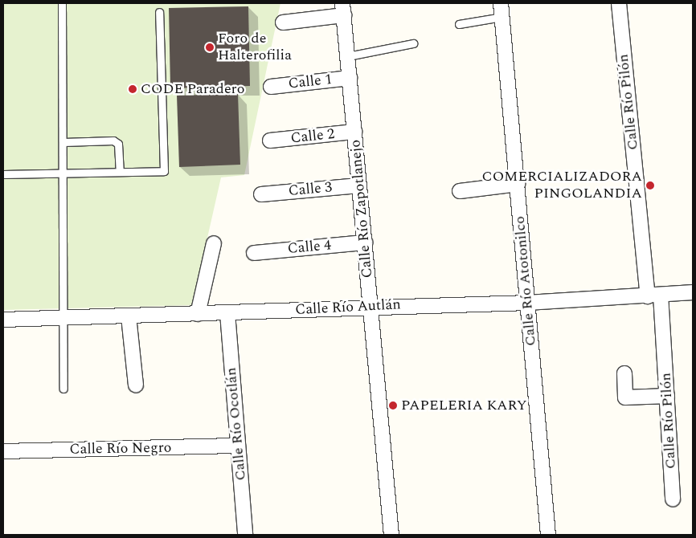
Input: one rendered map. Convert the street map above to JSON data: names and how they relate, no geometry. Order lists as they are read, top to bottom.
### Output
{
  "streets": {
    "street": [
      "Calle 1",
      "Calle Río Pilón",
      "Calle 2",
      "Calle 3",
      "Calle Río Zapotlanejo",
      "Calle 4",
      "Calle Río Atotonilco",
      "Calle Río Autlán",
      "Calle Río Ocotlán",
      "Calle Río Negro"
    ]
  },
  "crossings": [
    ["Calle 1", "Calle Río Zapotlanejo"],
    ["Calle Río Pilón", "Calle Río Autlán"],
    ["Calle 2", "Calle Río Zapotlanejo"],
    ["Calle 3", "Calle Río Zapotlanejo"],
    ["Calle Río Zapotlanejo", "Calle 4"],
    ["Calle Río Zapotlanejo", "Calle Río Autlán"],
    ["Calle Río Atotonilco", "Calle Río Autlán"],
    ["Calle Río Autlán", "Calle Río Ocotlán"],
    ["Calle Río Ocotlán", "Calle Río Negro"]
  ],
  "places": [
    "Foro de Halterofilia",
    "CODE Paradero",
    "COMERCIALIZADORA PINGOLANDIA",
    "PAPELERIA KARY"
  ]
}
